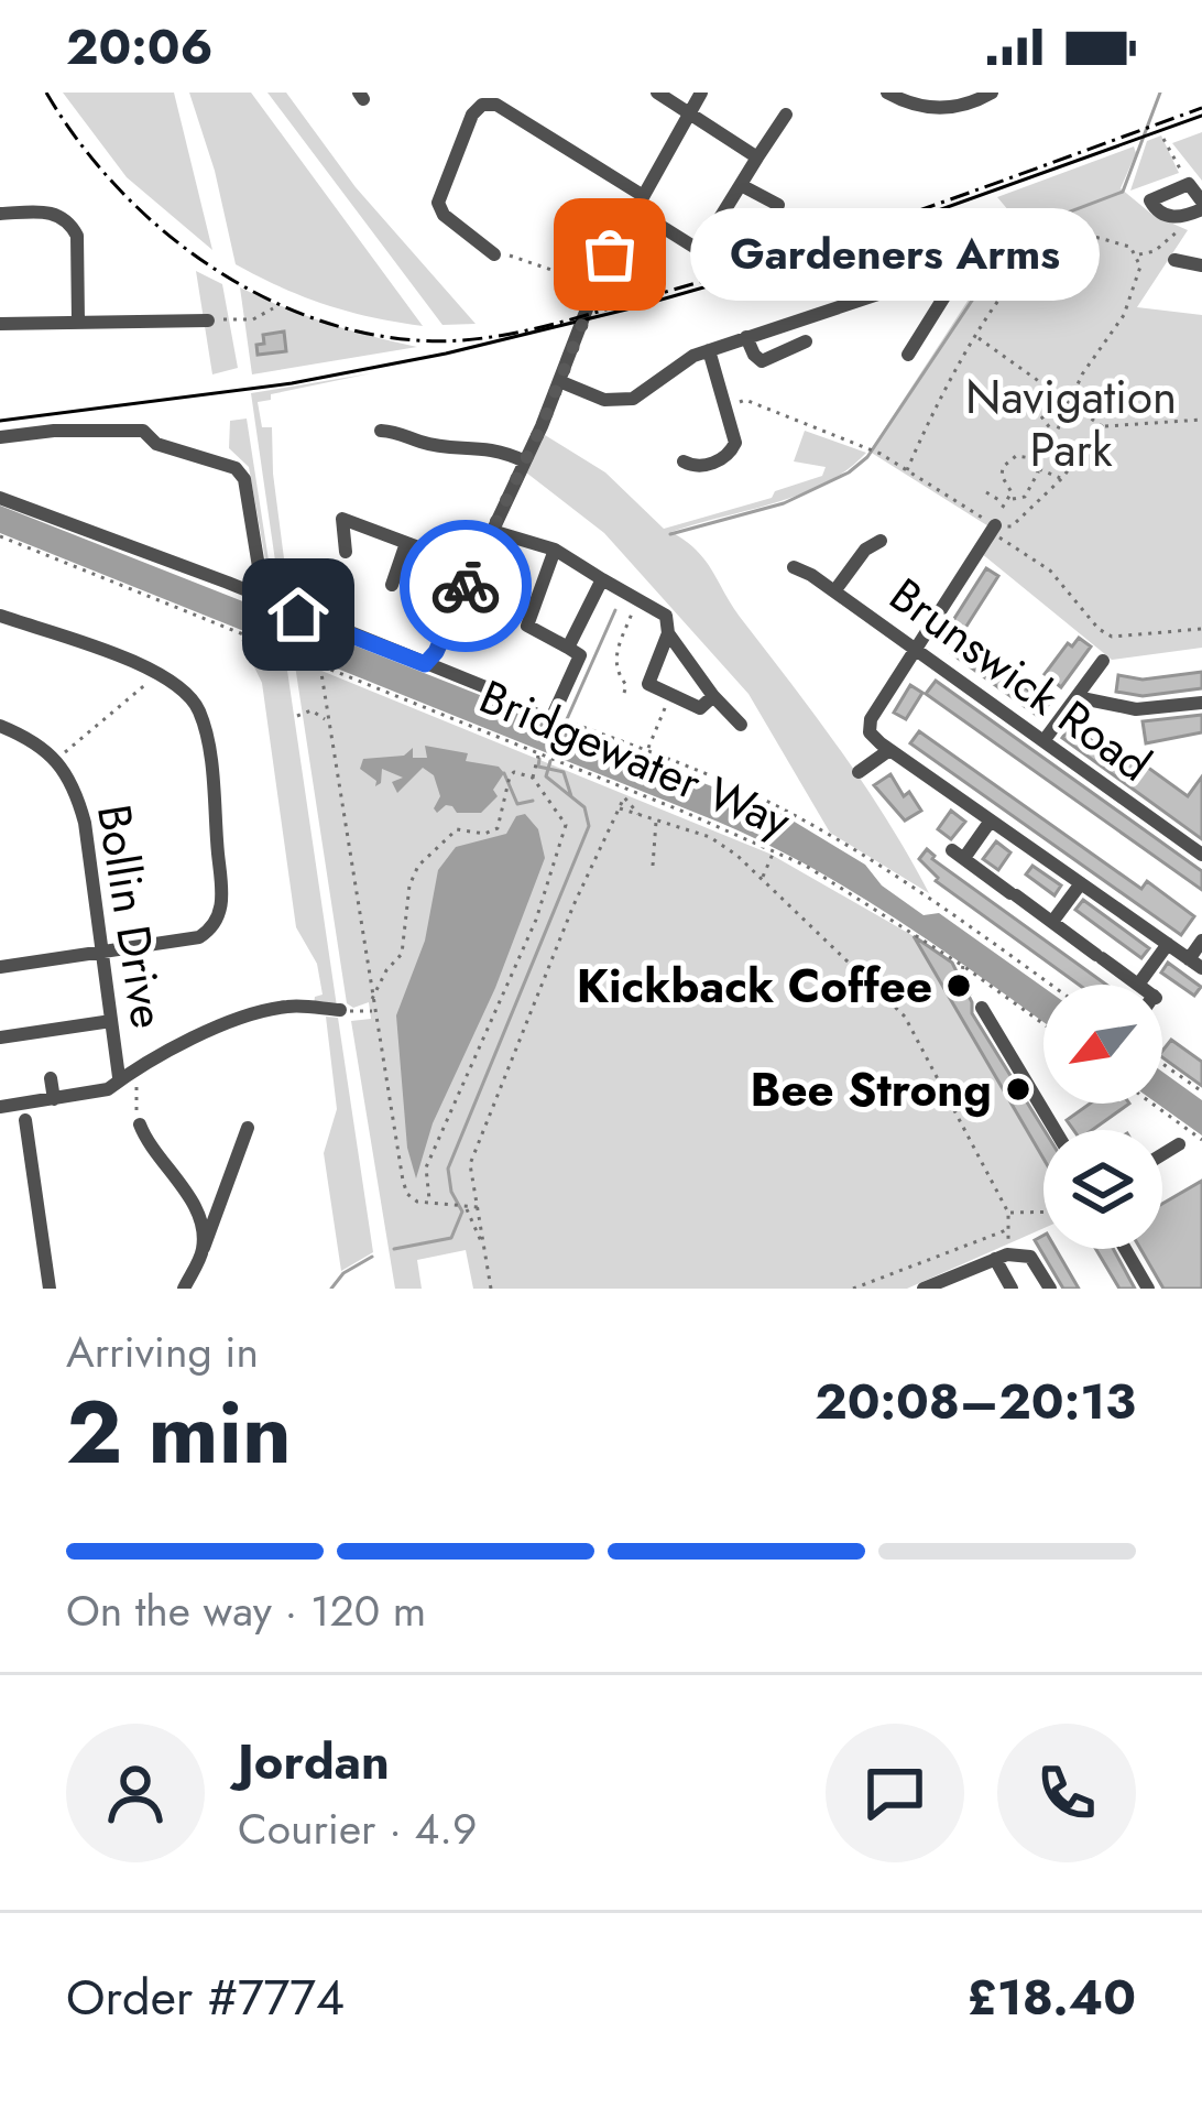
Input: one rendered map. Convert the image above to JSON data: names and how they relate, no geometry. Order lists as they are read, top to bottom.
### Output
{
  "streets": {
    "street": ["Brunswick Road", "Bollin Drive"],
    "path": ["Bridgewater Way"]
  },
  "parks": ["Navigation Park"],
  "places": ["Gardeners Arms", "Kickback Coffee", "Bee Strong"],
  "north": "bottom left",
  "page": {
    "status": "20:06",
    "bubble": "Gardeners Arms",
    "heading": ["2 min", "Arriving in", "20:08–20:13"],
    "panel": [
      "Jordan",
      "Courier · 4.9",
      "Order #7774",
      "£18.40"
    ],
    "bar": "On the way · 120 m"
  }
}
